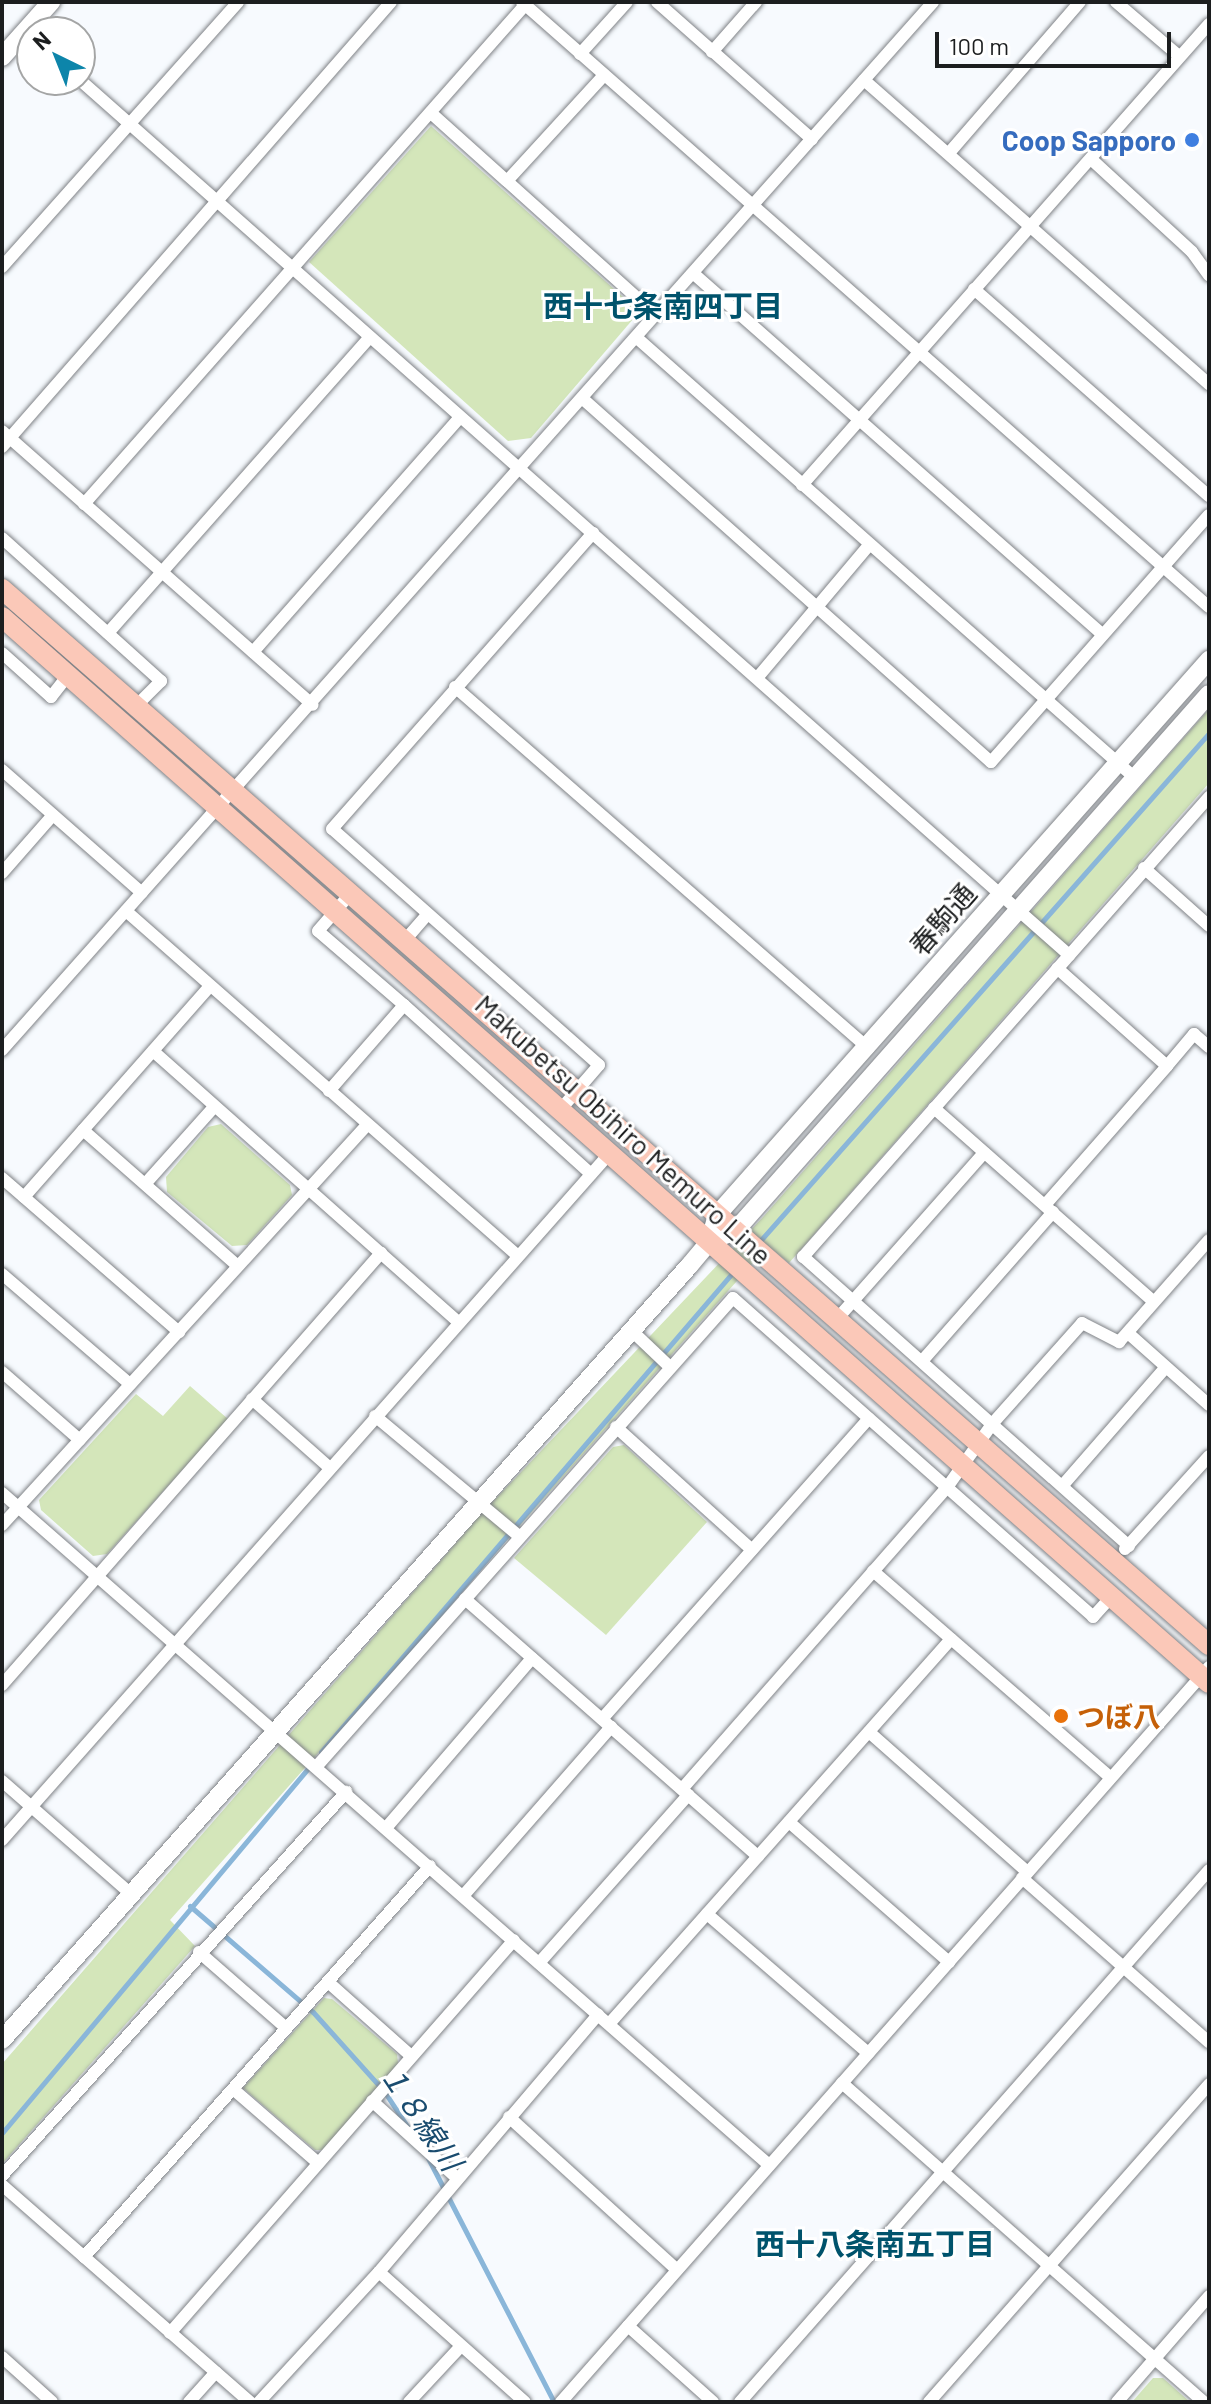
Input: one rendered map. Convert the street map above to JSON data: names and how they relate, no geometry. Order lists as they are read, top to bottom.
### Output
{
  "streets": {
    "main road": ["Makubetsu Obihiro Memuro Line"],
    "street": ["春駒通"]
  },
  "crossings": [
    ["春駒通", "Makubetsu Obihiro Memuro Line"]
  ],
  "districts": ["西十七条南四丁目", "西十八条南五丁目"],
  "water": ["１８線川"],
  "places": ["Coop Sapporo", "つぼ八"],
  "scale_bar": "100 m",
  "north": "top left"
}
